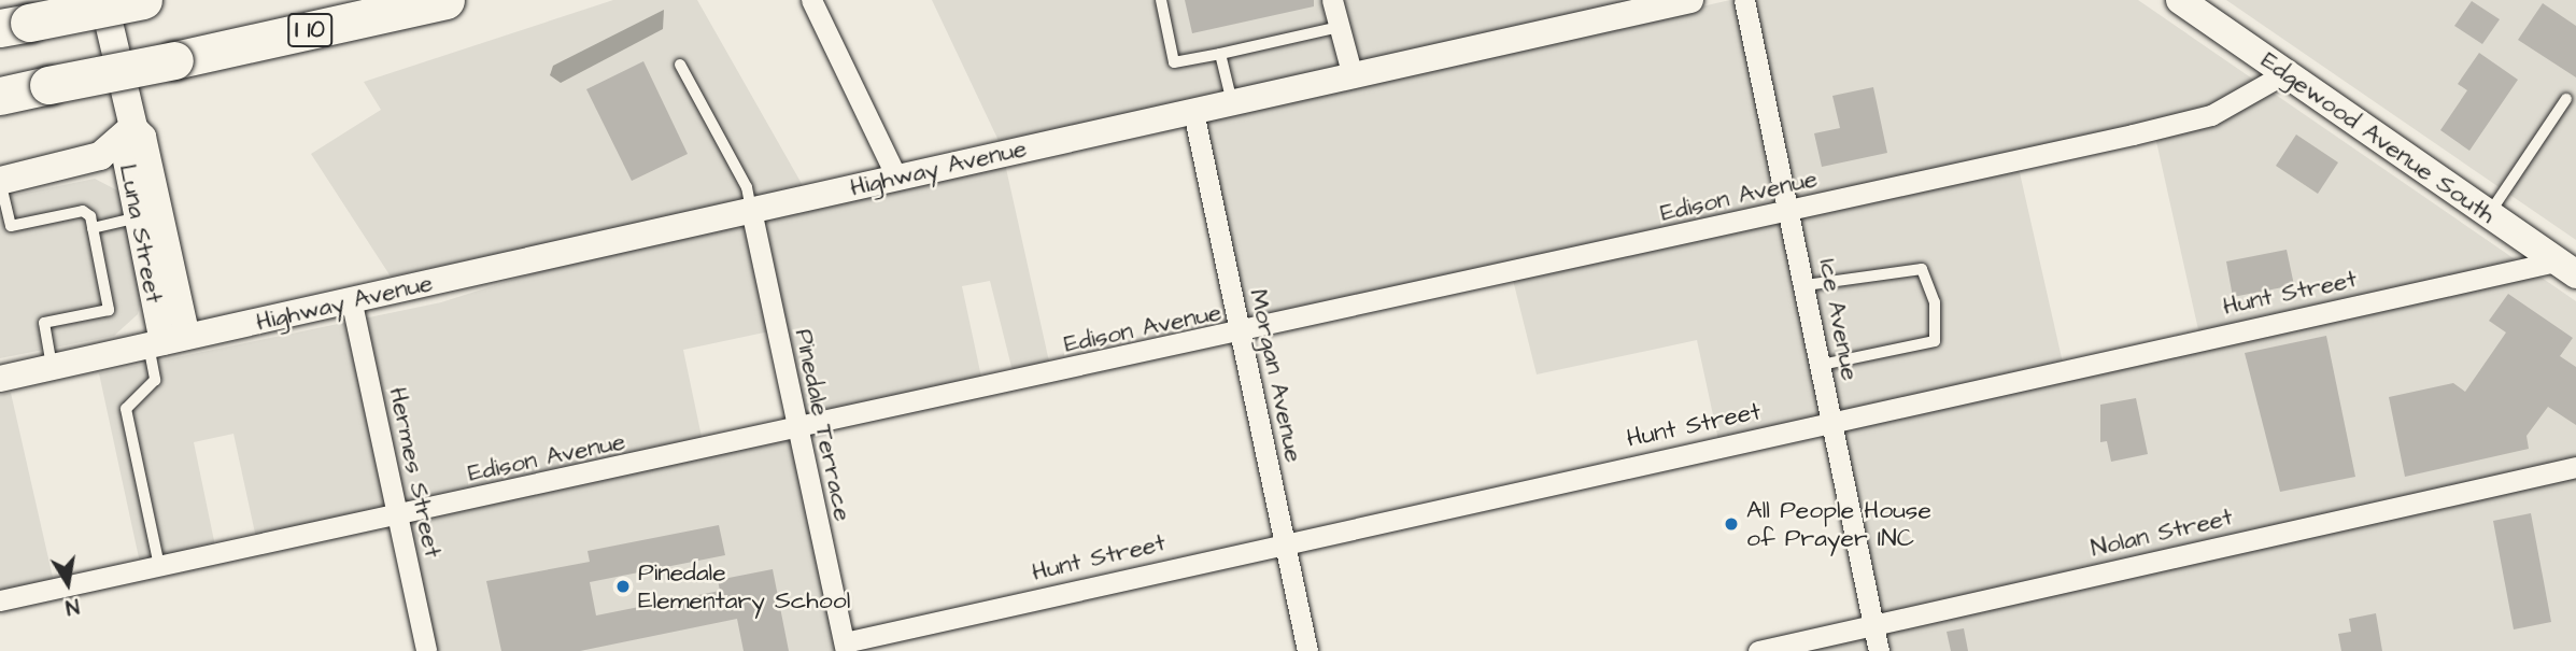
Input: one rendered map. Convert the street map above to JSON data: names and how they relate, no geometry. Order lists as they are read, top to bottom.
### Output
{
  "streets": {
    "highway": ["I 10"],
    "main road": ["Edgewood Avenue South", "Luna Street"],
    "street": [
      "Highway Avenue",
      "Edison Avenue",
      "Hunt Street",
      "Ice Avenue",
      "Morgan Avenue",
      "Pinedale Terrace",
      "Hermes Street",
      "Nolan Street"
    ]
  },
  "crossings": [
    ["Edgewood Avenue South", "Edison Avenue"],
    ["Edgewood Avenue South", "Hunt Street"],
    ["Highway Avenue", "Luna Street"],
    ["Highway Avenue", "Morgan Avenue"],
    ["Highway Avenue", "Pinedale Terrace"],
    ["Highway Avenue", "Hermes Street"],
    ["Edison Avenue", "Ice Avenue"],
    ["Edison Avenue", "Morgan Avenue"],
    ["Edison Avenue", "Pinedale Terrace"],
    ["Edison Avenue", "Hermes Street"],
    ["Hunt Street", "Ice Avenue"],
    ["Hunt Street", "Morgan Avenue"],
    ["Hunt Street", "Pinedale Terrace"],
    ["Ice Avenue", "Nolan Street"]
  ],
  "places": ["All People House of Prayer INC", "Pinedale Elementary School"],
  "north": "bottom"
}
